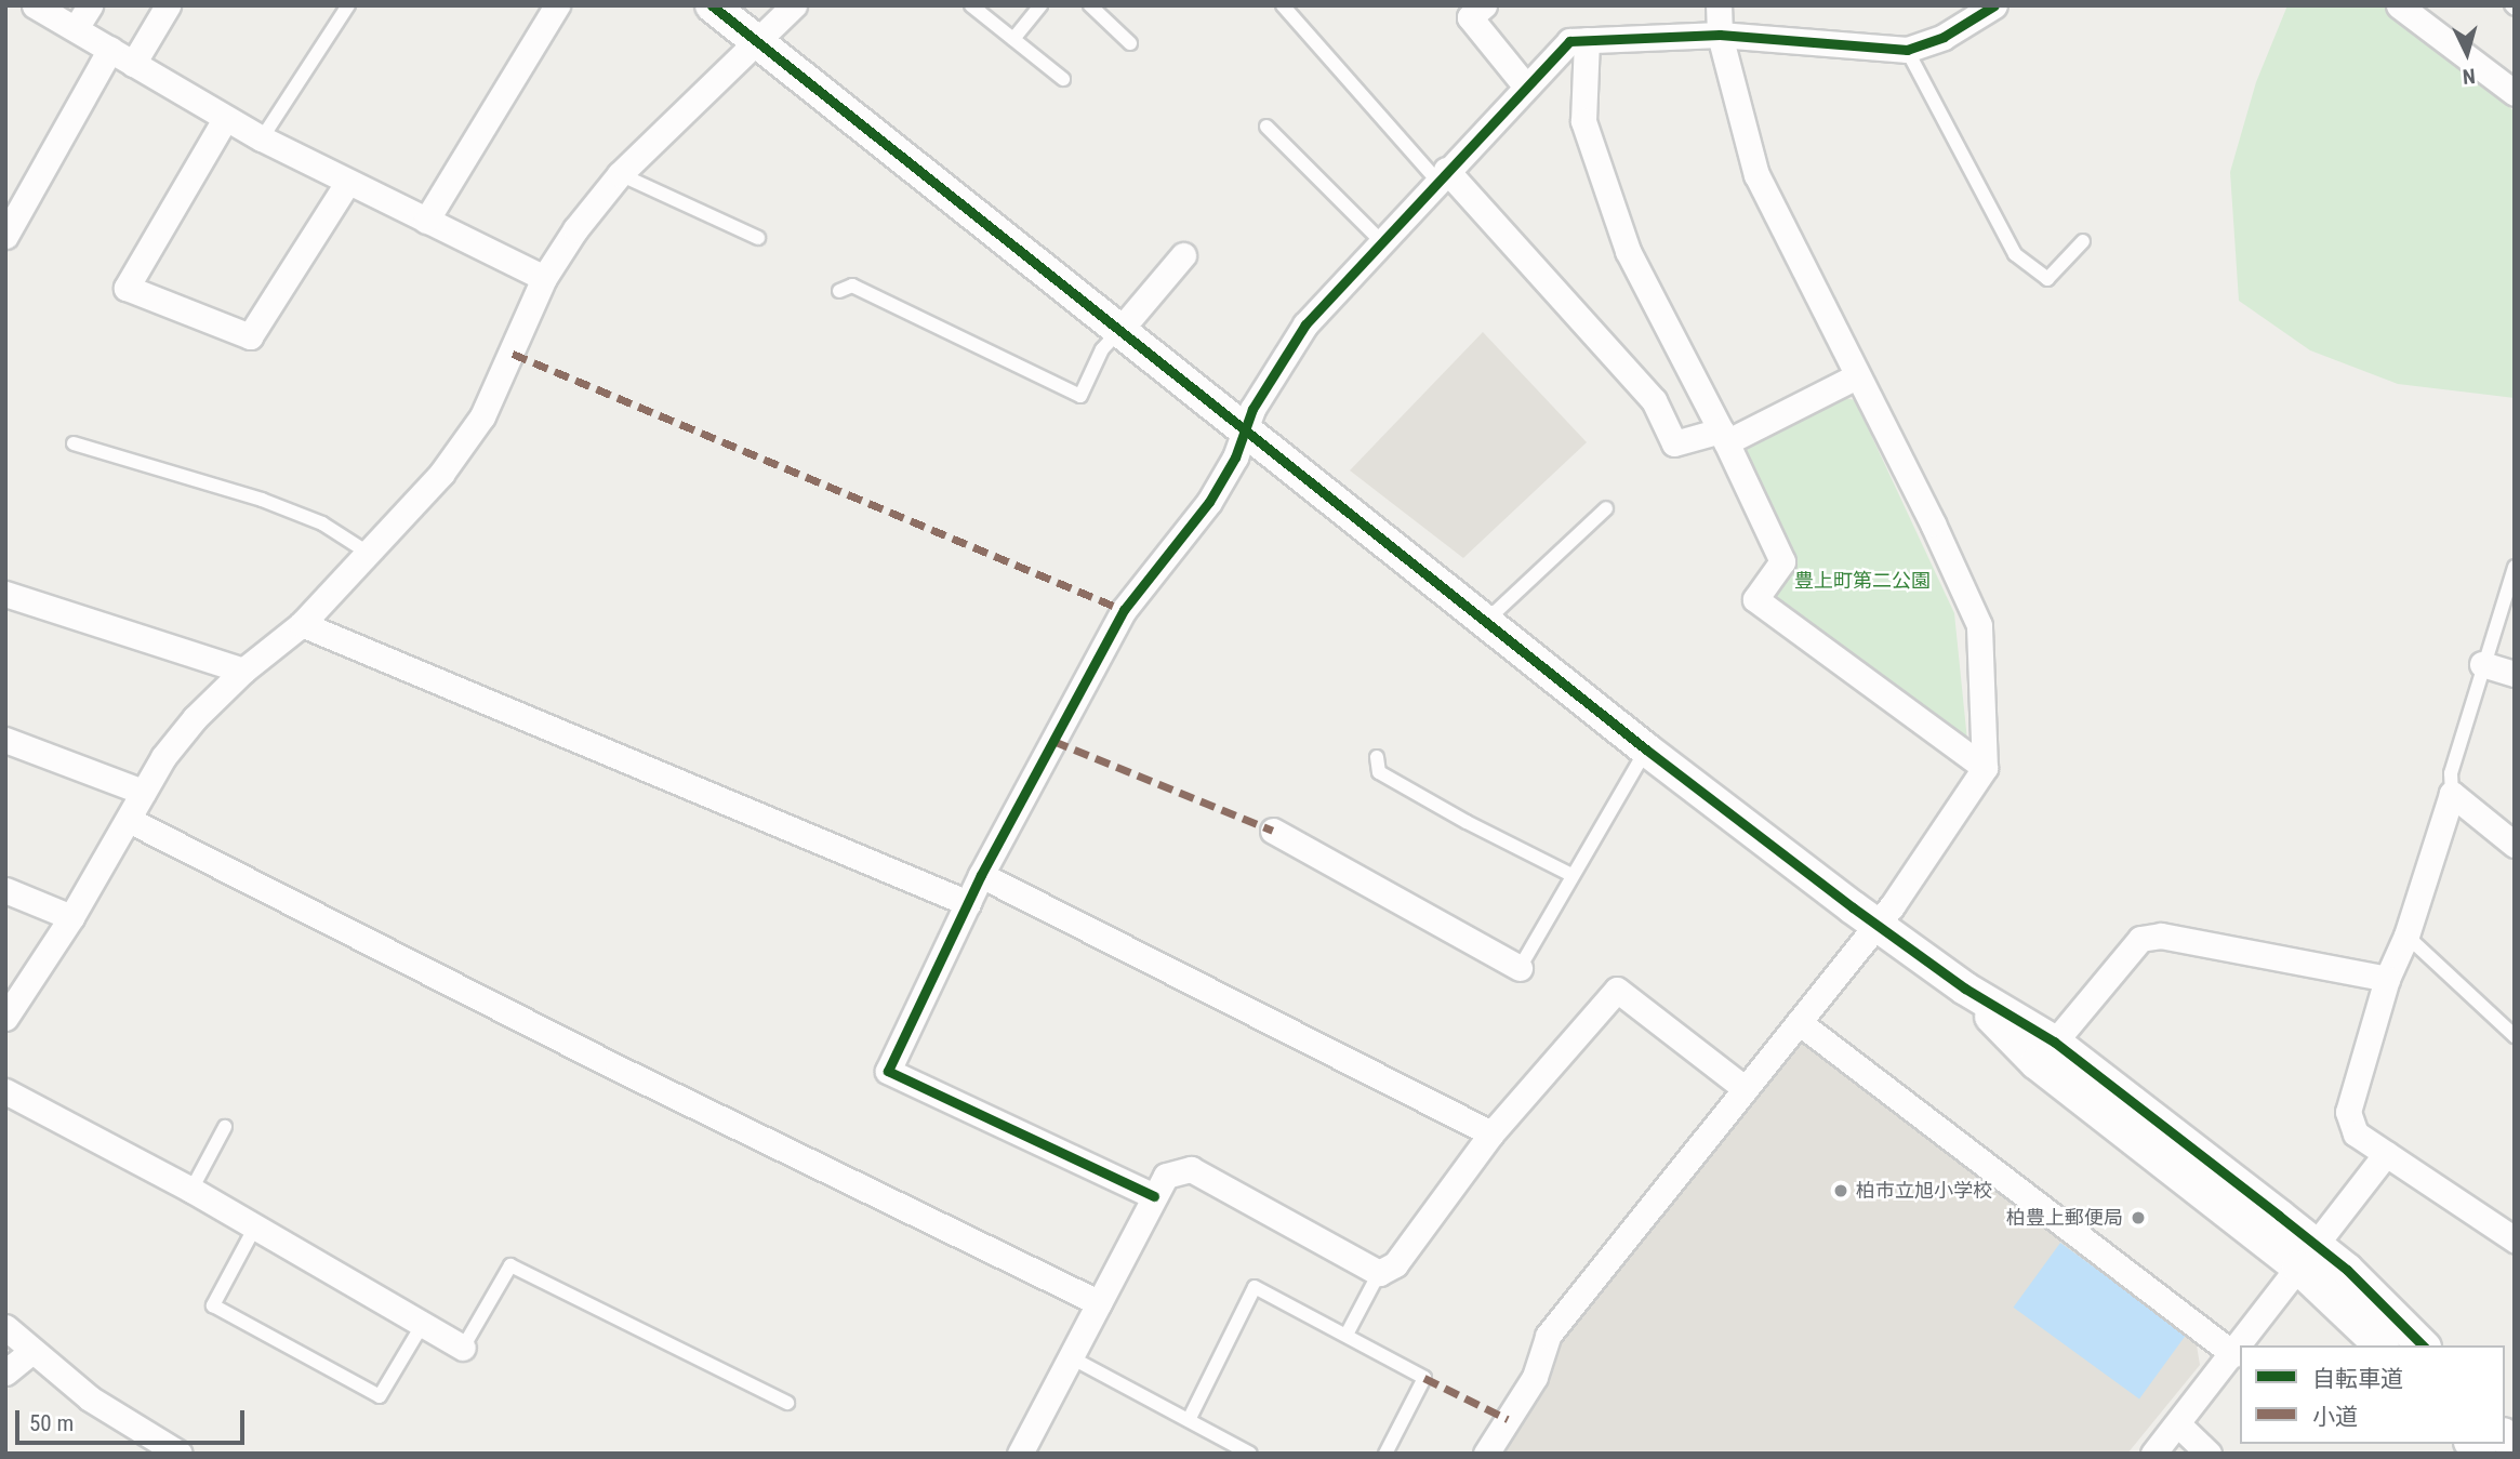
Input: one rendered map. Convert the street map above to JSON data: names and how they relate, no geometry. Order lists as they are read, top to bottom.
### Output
{
  "parks": ["豊上町第二公園"],
  "places": ["柏市立旭小学校", "柏豊上郵便局"],
  "legend": ["自転車道", "小道"],
  "scale_bar": "50 m",
  "north": "bottom"
}
